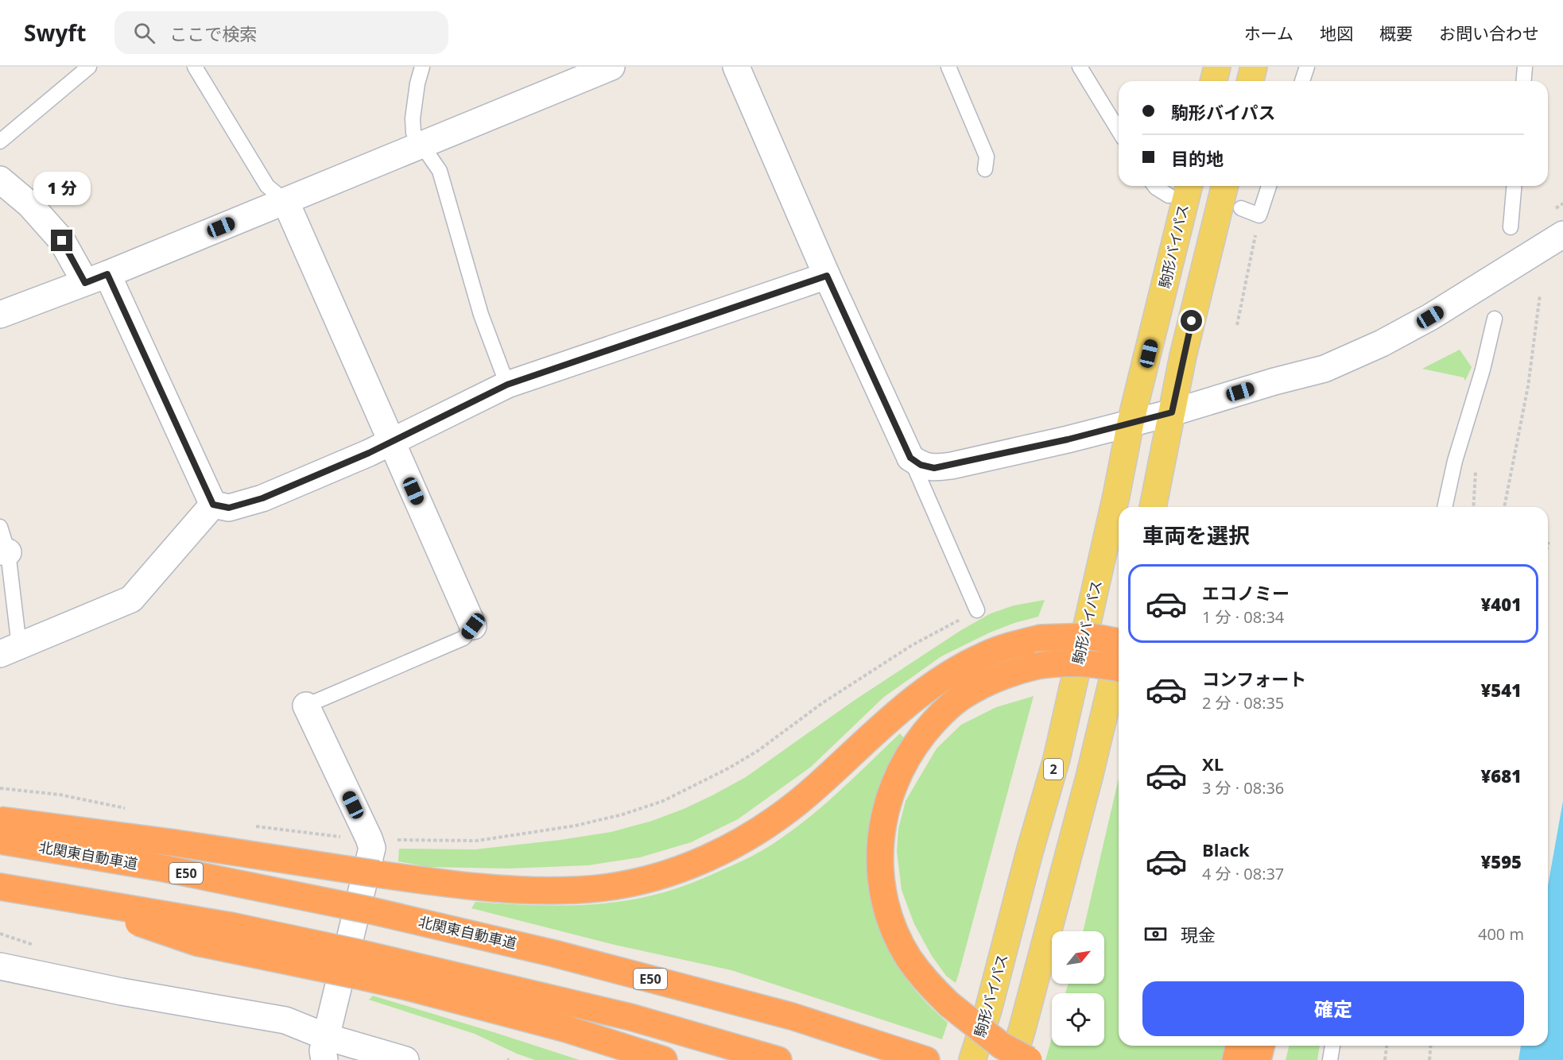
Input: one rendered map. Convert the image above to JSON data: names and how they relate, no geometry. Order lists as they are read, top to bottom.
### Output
{
  "streets": {
    "highway": ["北関東自動車道", "E50"],
    "main road": ["駒形バイパス", "2"]
  },
  "north": "top right",
  "page": {
    "header": "Swyft",
    "search": "ここで検索",
    "nav": [
      "ホーム",
      "地図",
      "概要",
      "お問い合わせ"
    ],
    "banner": ["駒形バイパス", "目的地"],
    "bubble": "1 分",
    "heading": "車両を選択",
    "list": [
      {
        "name": "エコノミー",
        "note": "1 分 · 08:34",
        "value": "¥401"
      },
      {
        "name": "コンフォート",
        "note": "2 分 · 08:35",
        "value": "¥541"
      },
      {
        "name": "XL",
        "note": "3 分 · 08:36",
        "value": "¥681"
      },
      {
        "name": "Black",
        "note": "4 分 · 08:37",
        "value": "¥595"
      }
    ],
    "pay": ["現金", "400 m"],
    "buttons": "確定"
  }
}
